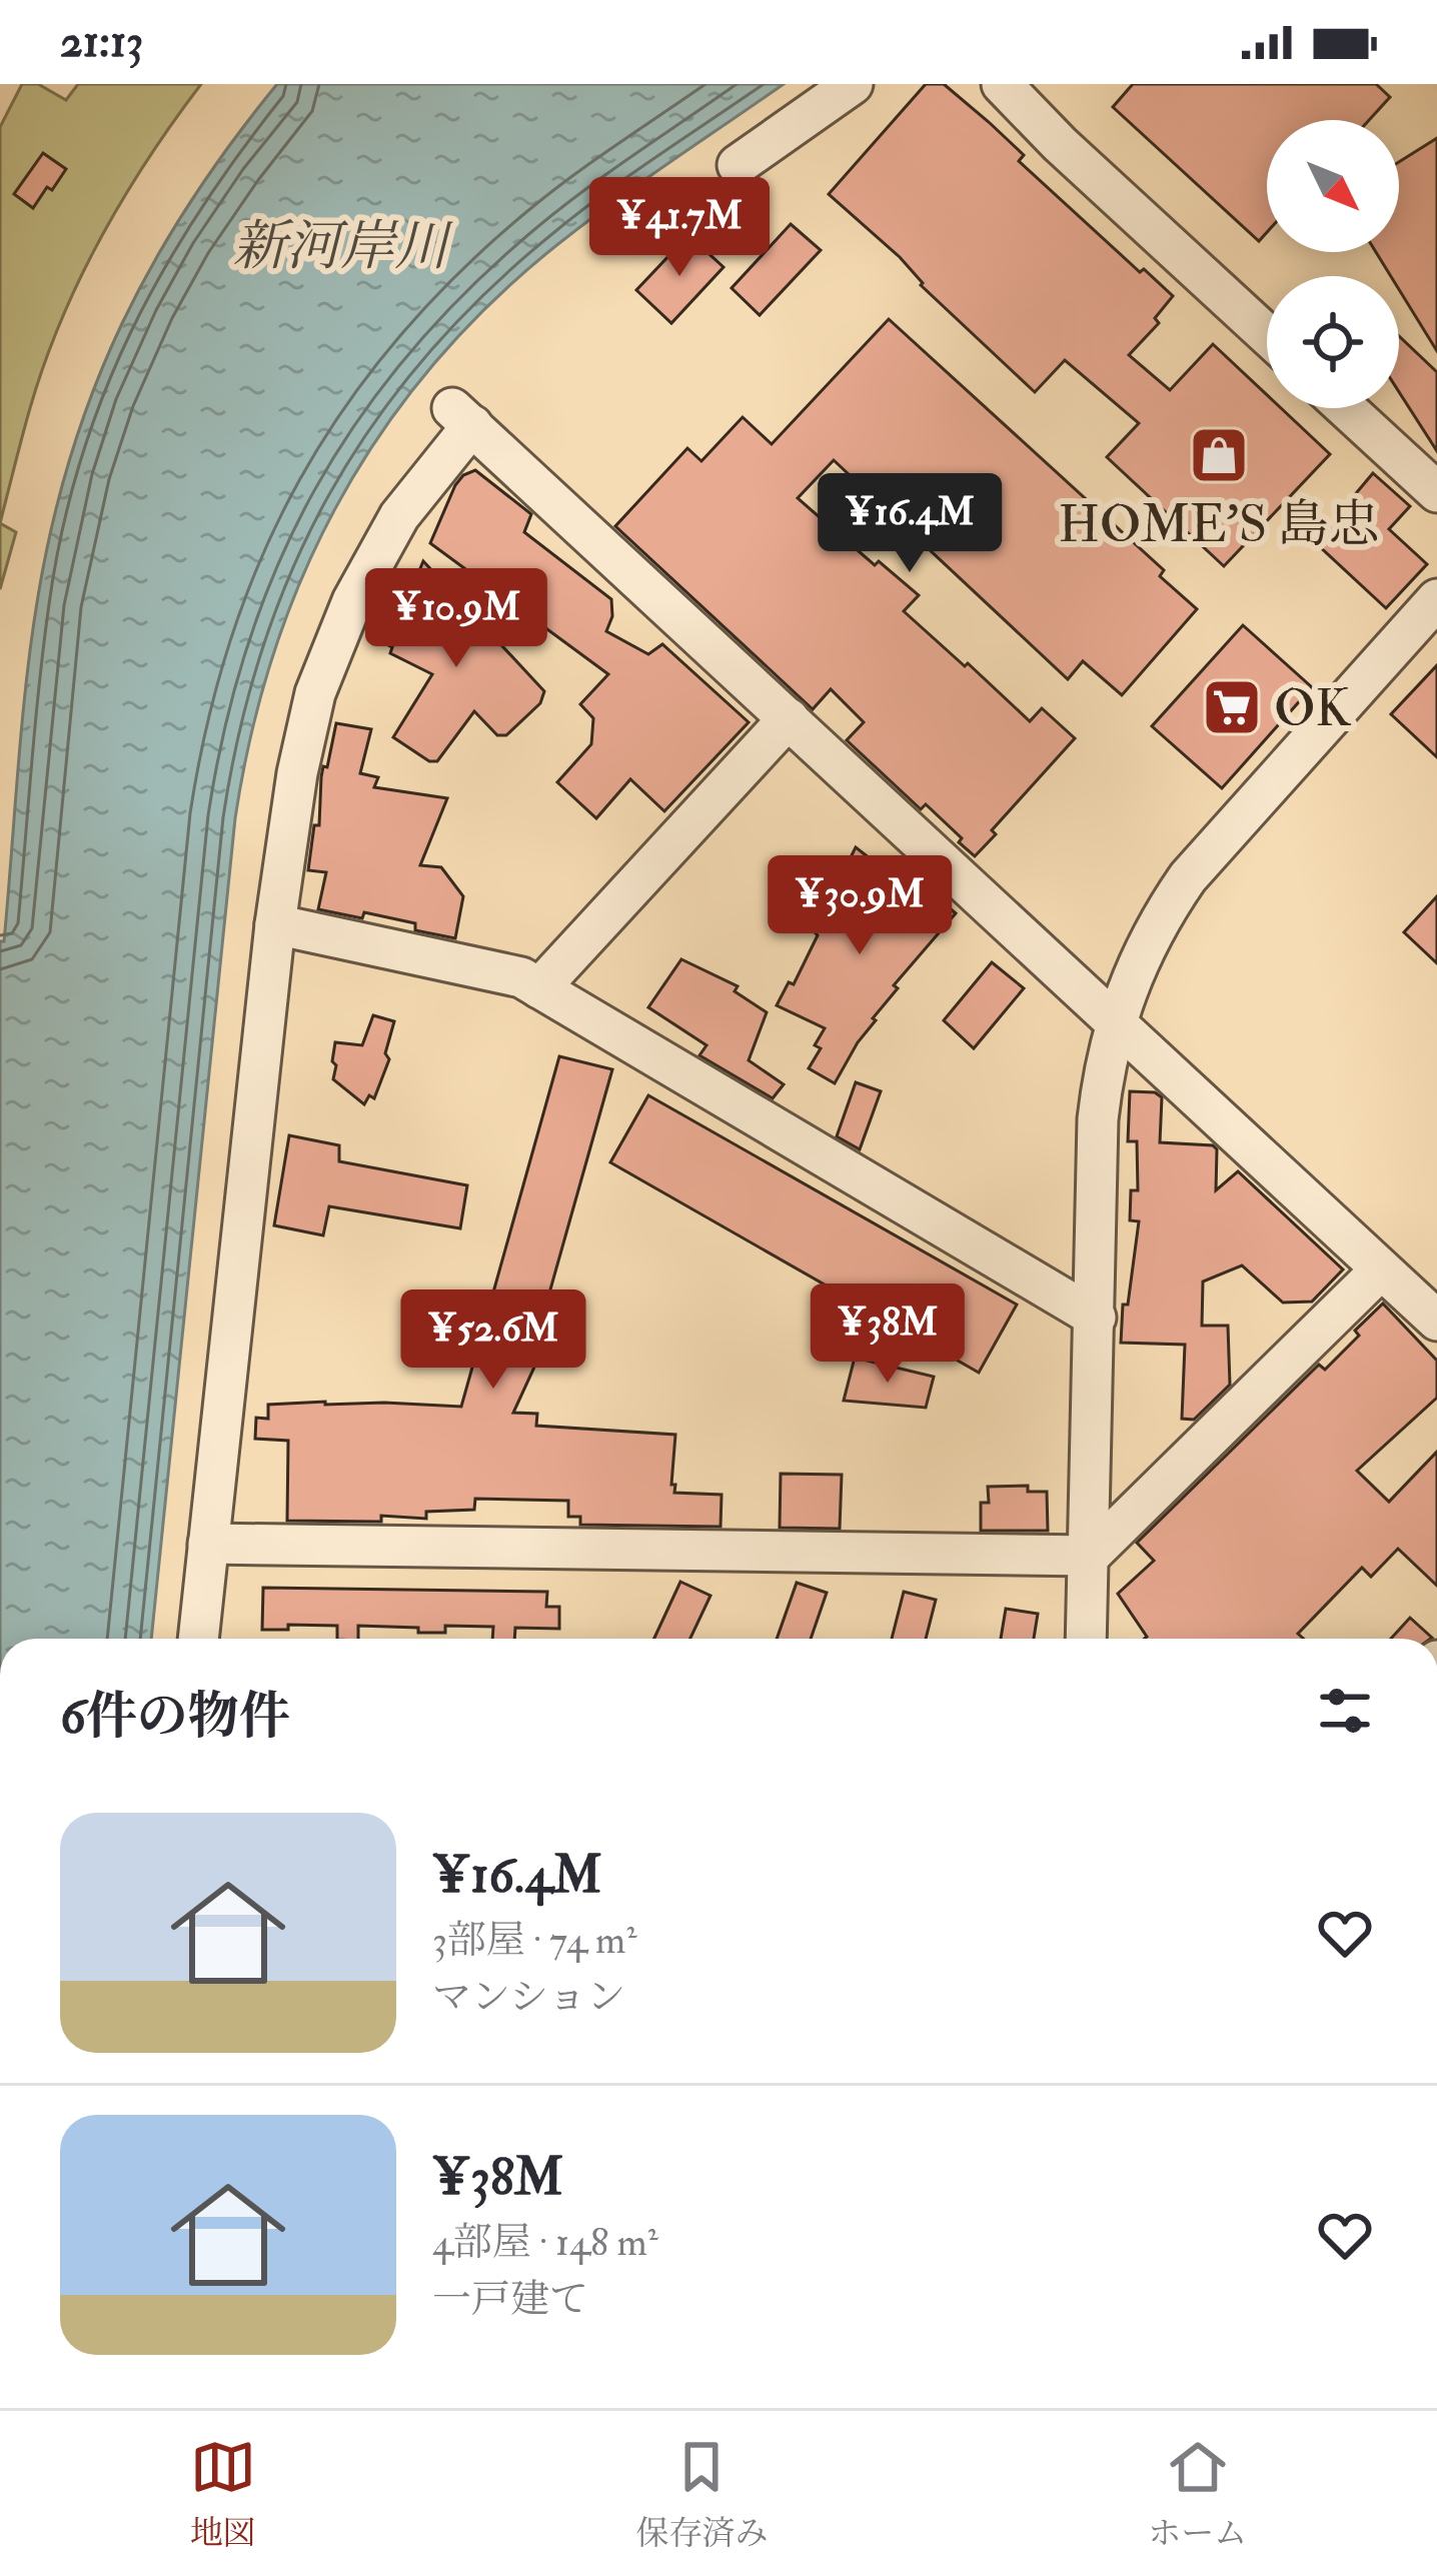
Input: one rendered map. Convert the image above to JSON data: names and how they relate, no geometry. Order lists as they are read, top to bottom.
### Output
{
  "water": ["新河岸川"],
  "places": {
    "shop": ["HOME'S 島忠"],
    "supermarket": ["OK"]
  },
  "north": "bottom right",
  "page": {
    "status": "21:13",
    "price": [
      "¥41.7M",
      "¥16.4M",
      "¥10.9M",
      "¥30.9M",
      "¥38M",
      "¥52.6M"
    ],
    "heading": "6件の物件",
    "list": [
      {
        "name": "¥16.4M",
        "note": "3部屋 · 74 m² · マンション"
      },
      {
        "name": "¥38M",
        "note": "4部屋 · 148 m² · 一戸建て"
      }
    ],
    "tabs": ["地図", "保存済み", "ホーム"]
  }
}
